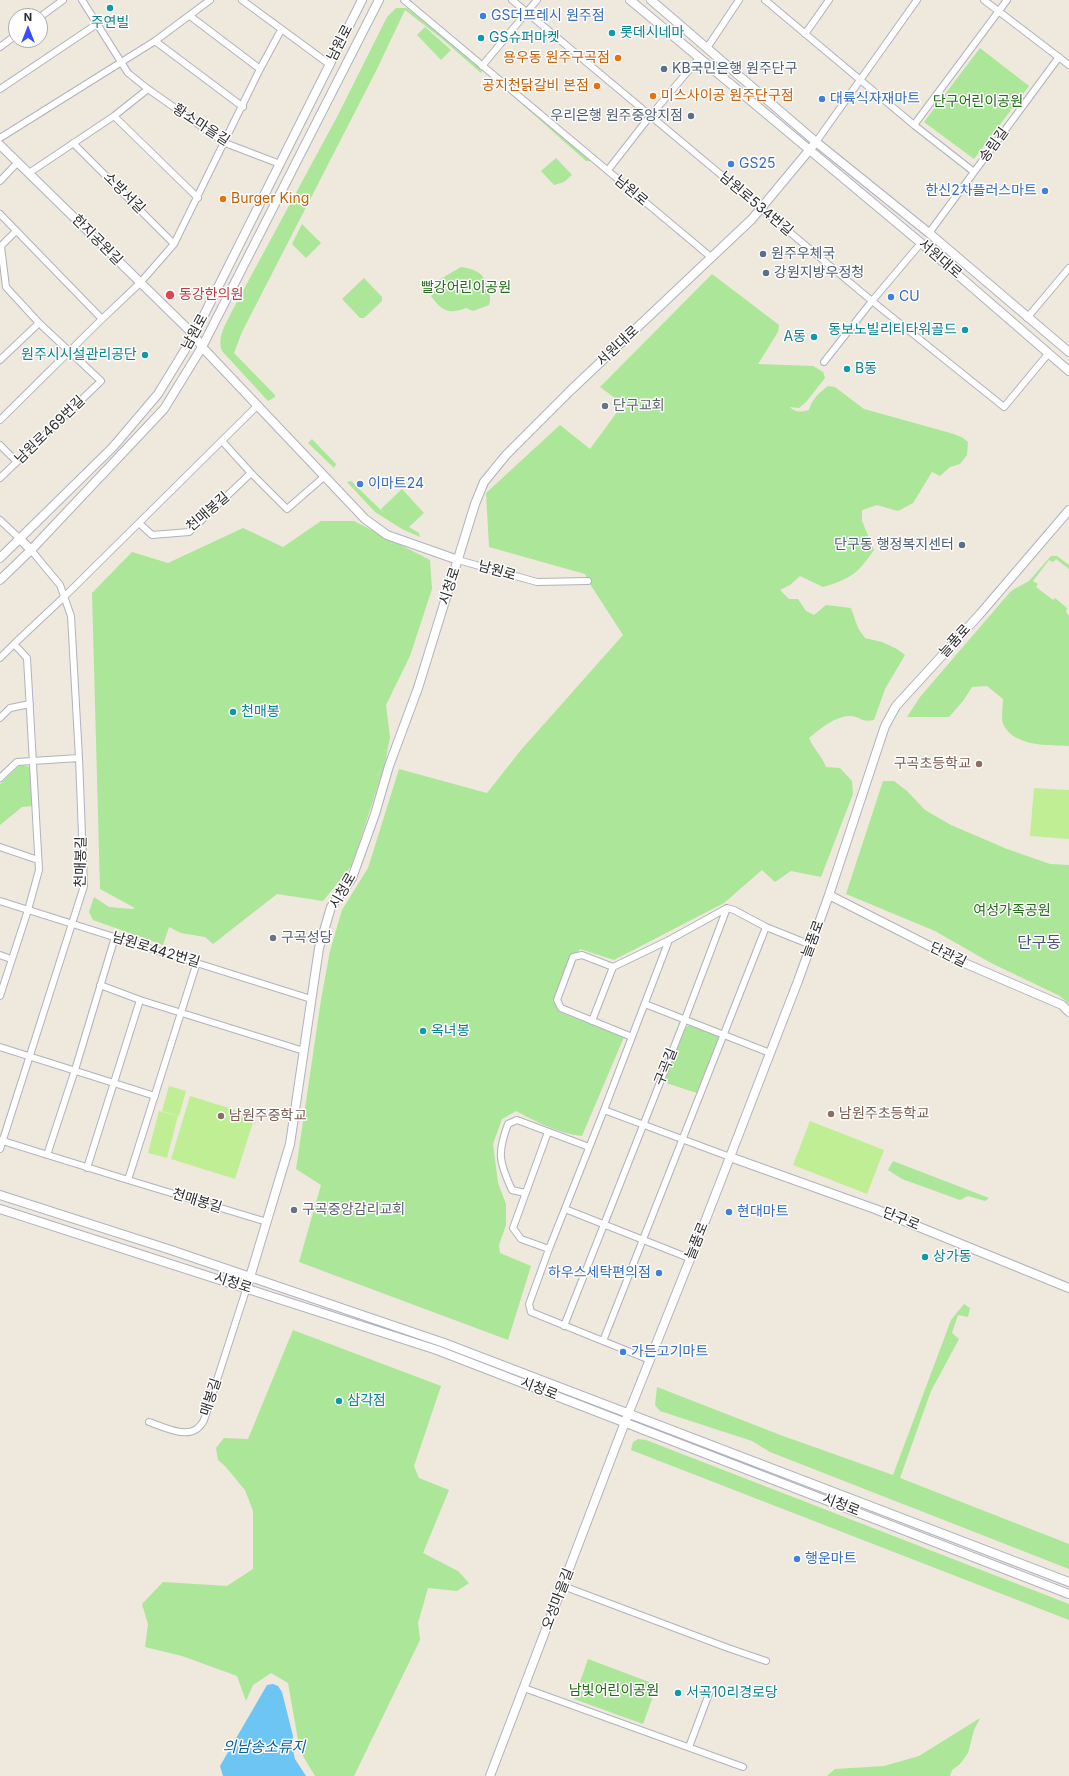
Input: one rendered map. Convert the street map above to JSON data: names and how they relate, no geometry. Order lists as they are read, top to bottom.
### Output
{
  "streets": {
    "street": [
      "남원로",
      "황소마을길",
      "송림길",
      "소방서길",
      "남원로534번길",
      "한지공원길",
      "서원대로",
      "남원로469번길",
      "천매봉길",
      "시청로",
      "늘품로",
      "남원로442번길",
      "단관길",
      "구곡길",
      "단구로",
      "매봉길",
      "오성마을길"
    ]
  },
  "crossings": [
    ["남원로", "황소마을길"],
    ["남원로", "한지공원길"],
    ["남원로", "서원대로"],
    ["남원로", "천매봉길"],
    ["남원로", "시청로"],
    ["송림길", "서원대로"],
    ["남원로534번길", "서원대로"],
    ["서원대로", "시청로"],
    ["천매봉길", "시청로"],
    ["천매봉길", "남원로442번길"],
    ["시청로", "늘품로"],
    ["시청로", "남원로442번길"],
    ["시청로", "매봉길"],
    ["시청로", "오성마을길"],
    ["늘품로", "단관길"],
    ["늘품로", "단구로"],
    ["늘품로", "오성마을길"]
  ],
  "districts": ["단구동"],
  "water": ["의남송소류지"],
  "parks": [
    "단구어린이공원",
    "빨강어린이공원",
    "여성가족공원",
    "남빛어린이공원"
  ],
  "places": [
    "주연빌",
    "GS더프레시 원주점",
    "롯데시네마",
    "GS슈퍼마켓",
    "용우동 원주구곡점",
    "KB국민은행 원주단구",
    "공지천닭갈비 본점",
    "미스사이공 원주단구점",
    "대륙식자재마트",
    "우리은행 원주중앙지점",
    "GS25",
    "한신2차플러스마트",
    "Burger King",
    "원주우체국",
    "강원지방우정청",
    "동강한의원",
    "CU",
    "동보노빌리티타워골드",
    "A동",
    "원주시시설관리공단",
    "B동",
    "단구교회",
    "이마트24",
    "단구동 행정복지센터",
    "천매봉",
    "구곡초등학교",
    "구곡성당",
    "옥녀봉",
    "남원주초등학교",
    "남원주중학교",
    "구곡중앙감리교회",
    "현대마트",
    "상가동",
    "하우스세탁편의점",
    "가든고기마트",
    "삼각점",
    "행운마트",
    "서곡10리경로당"
  ],
  "north": "top"
}
